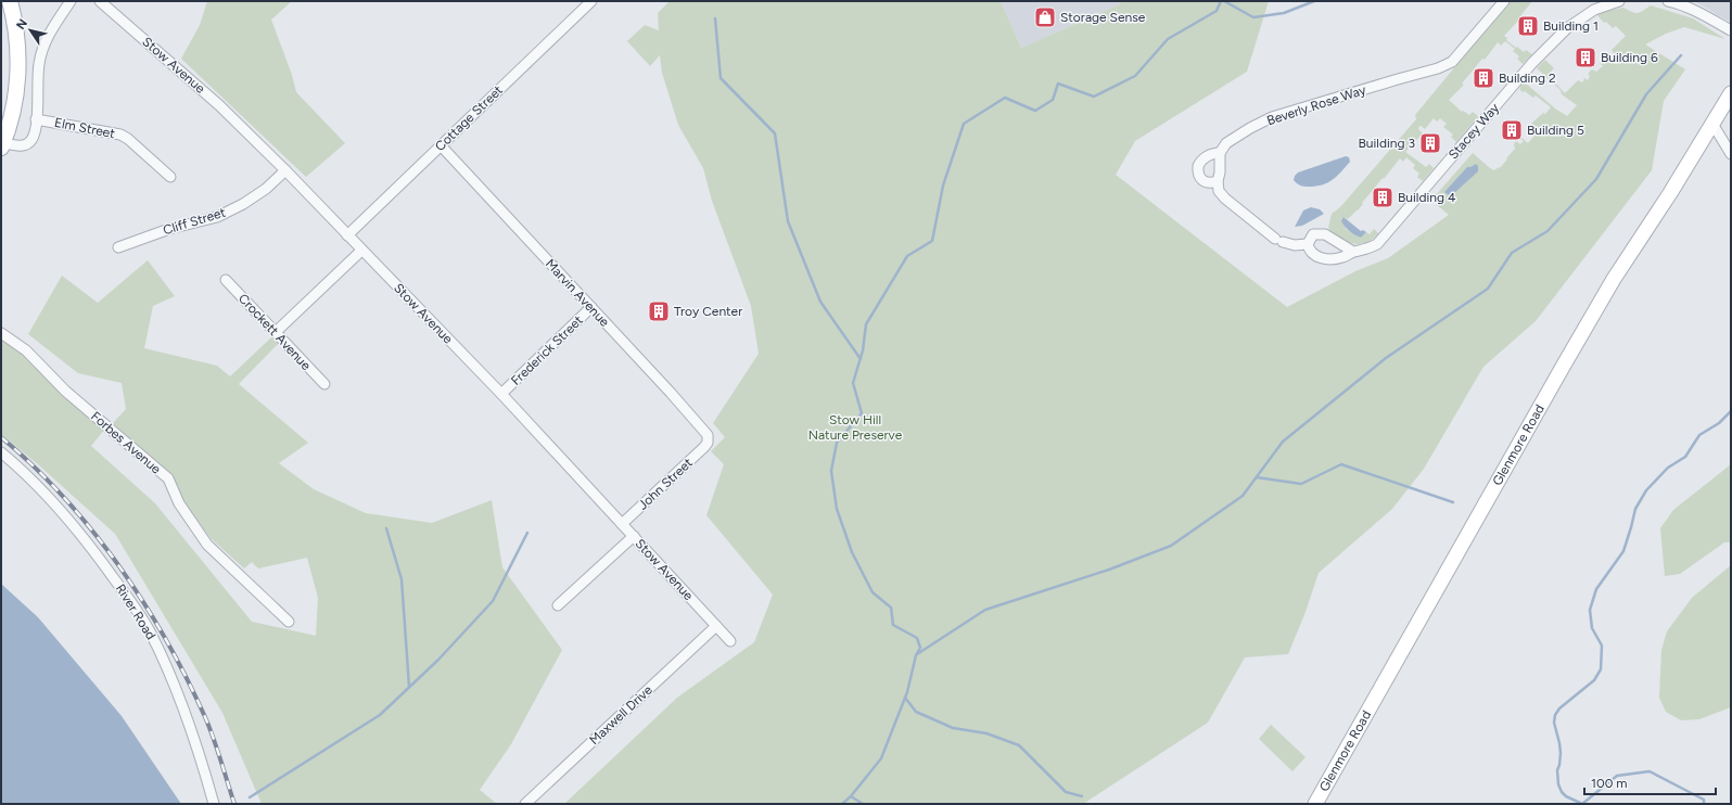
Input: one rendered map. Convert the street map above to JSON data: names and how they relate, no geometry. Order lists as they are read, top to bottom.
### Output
{
  "streets": {
    "street": [
      "Stow Avenue",
      "Beverly Rose Way",
      "Cottage Street",
      "Elm Street",
      "Stacey Way",
      "Cliff Street",
      "Marvin Avenue",
      "Crockett Avenue",
      "Frederick Street",
      "Forbes Avenue",
      "Glenmore Road",
      "John Street",
      "River Road",
      "Maxwell Drive"
    ]
  },
  "crossings": [
    ["Stow Avenue", "Cottage Street"],
    ["Stow Avenue", "Cliff Street"],
    ["Stow Avenue", "Frederick Street"],
    ["Stow Avenue", "John Street"],
    ["Stow Avenue", "Maxwell Drive"],
    ["Cottage Street", "Marvin Avenue"],
    ["Marvin Avenue", "Frederick Street"],
    ["Marvin Avenue", "John Street"]
  ],
  "parks": ["Stow Hill Nature Preserve"],
  "places": {
    "shop": ["Storage Sense"],
    "building": [
      "Building 1",
      "Building 6",
      "Building 2",
      "Building 5",
      "Building 3",
      "Building 4",
      "Troy Center"
    ]
  },
  "scale_bar": "100 m",
  "north": "top left"
}
